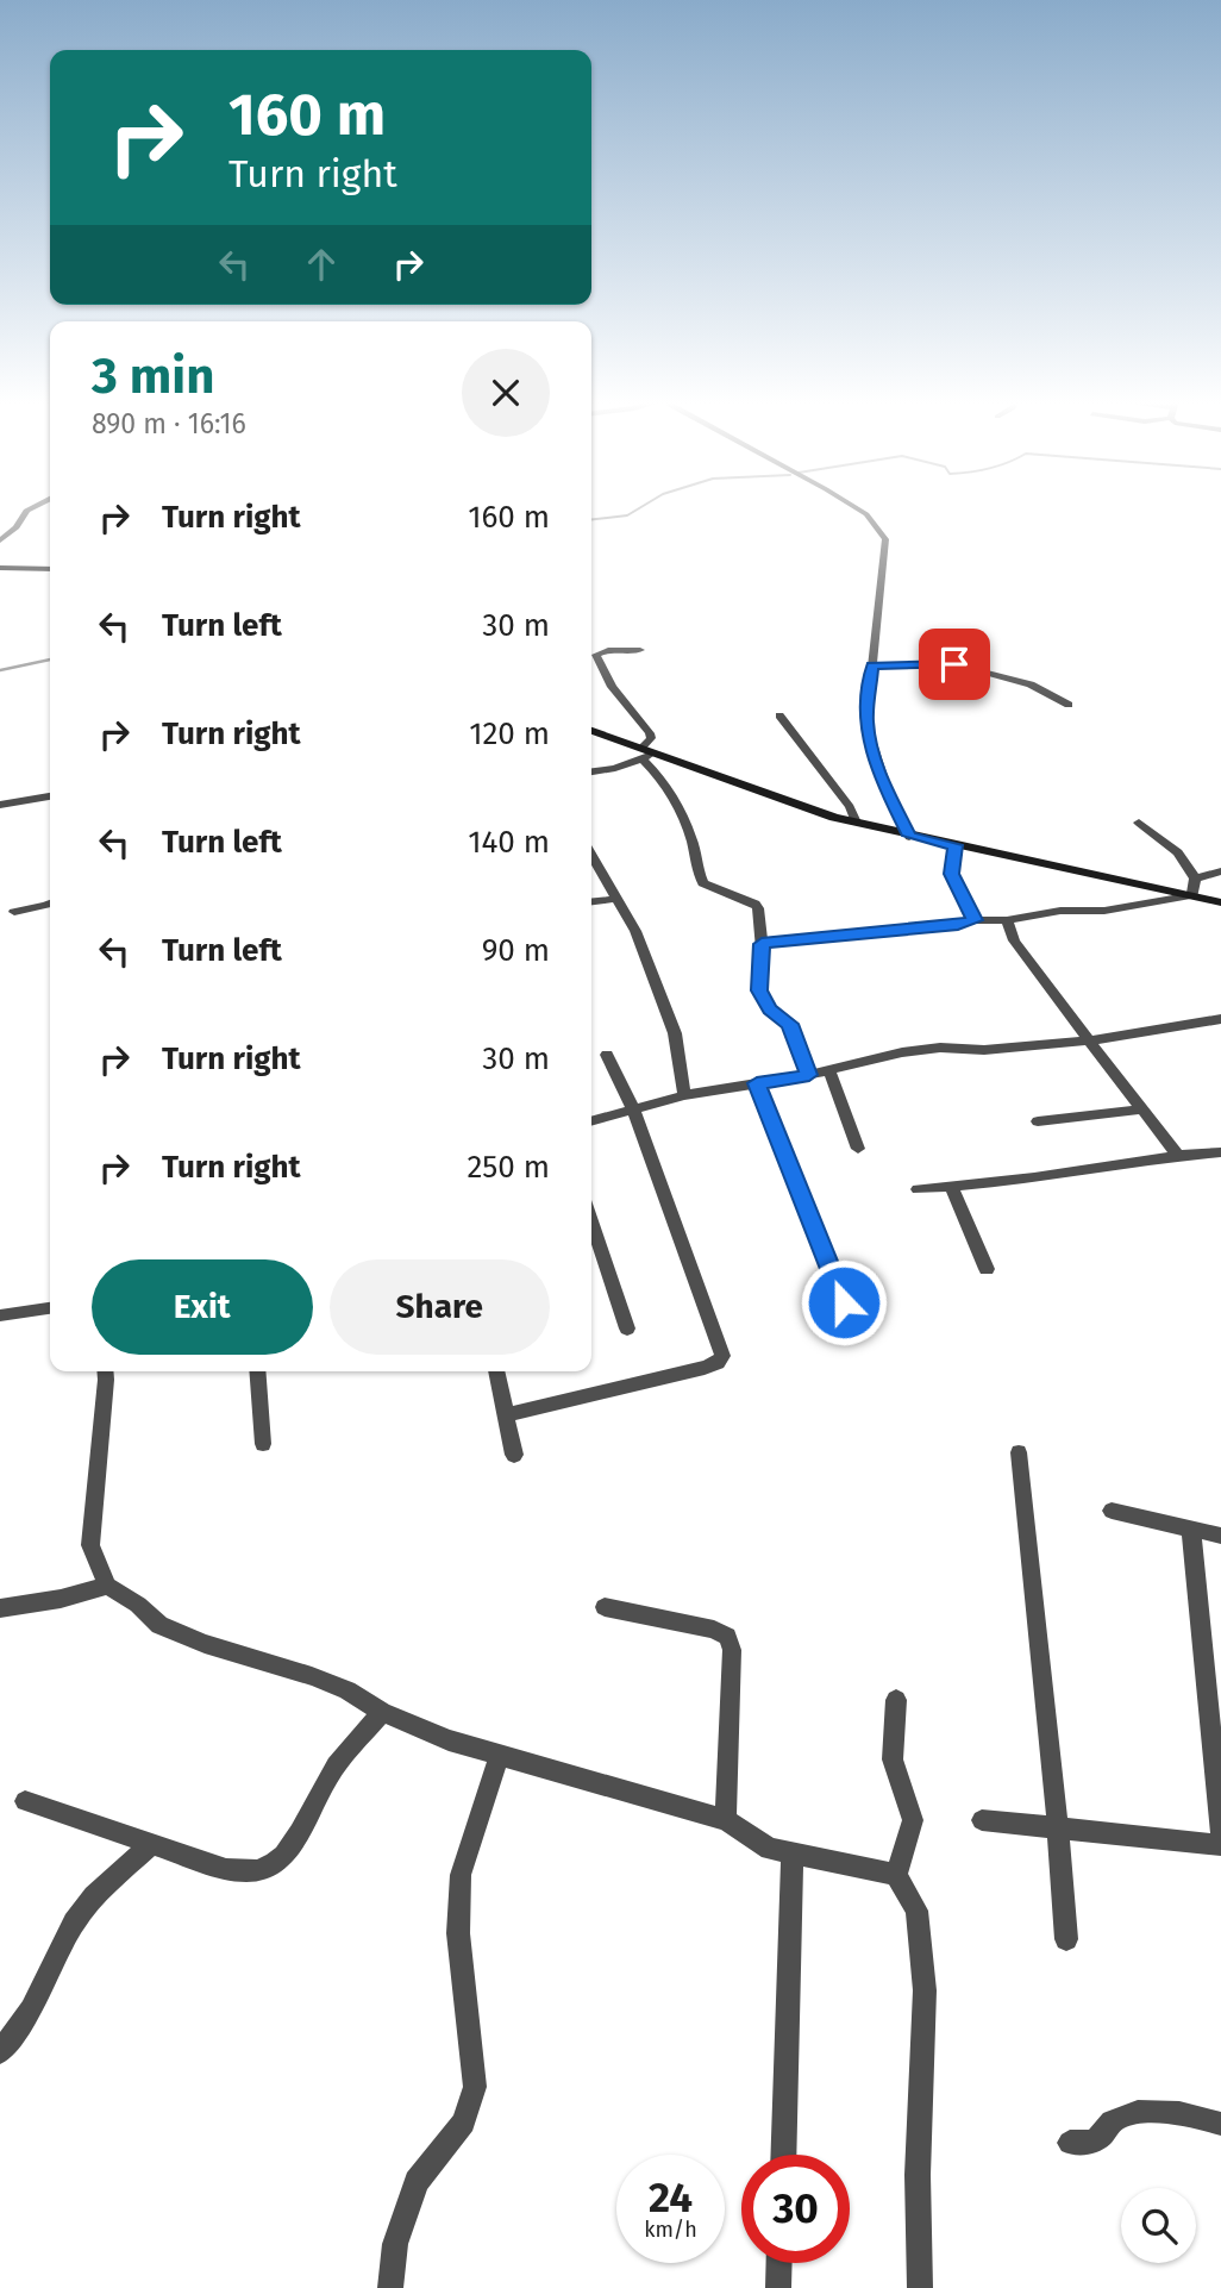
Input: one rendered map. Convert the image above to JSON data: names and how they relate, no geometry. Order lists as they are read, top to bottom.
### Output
{
  "page": {
    "turn": ["160 m", "Turn right"],
    "heading": ["3 min", "890 m · 16:16"],
    "list": [
      {
        "name": "Turn right",
        "value": "160 m"
      },
      {
        "name": "Turn left",
        "value": "30 m"
      },
      {
        "name": "Turn right",
        "value": "120 m"
      },
      {
        "name": "Turn left",
        "value": "140 m"
      },
      {
        "name": "Turn left",
        "value": "90 m"
      },
      {
        "name": "Turn right",
        "value": "30 m"
      },
      {
        "name": "Turn right",
        "value": "250 m"
      }
    ],
    "buttons": ["Exit", "Share"],
    "speed": "24 km/h",
    "limit": "30"
  }
}
